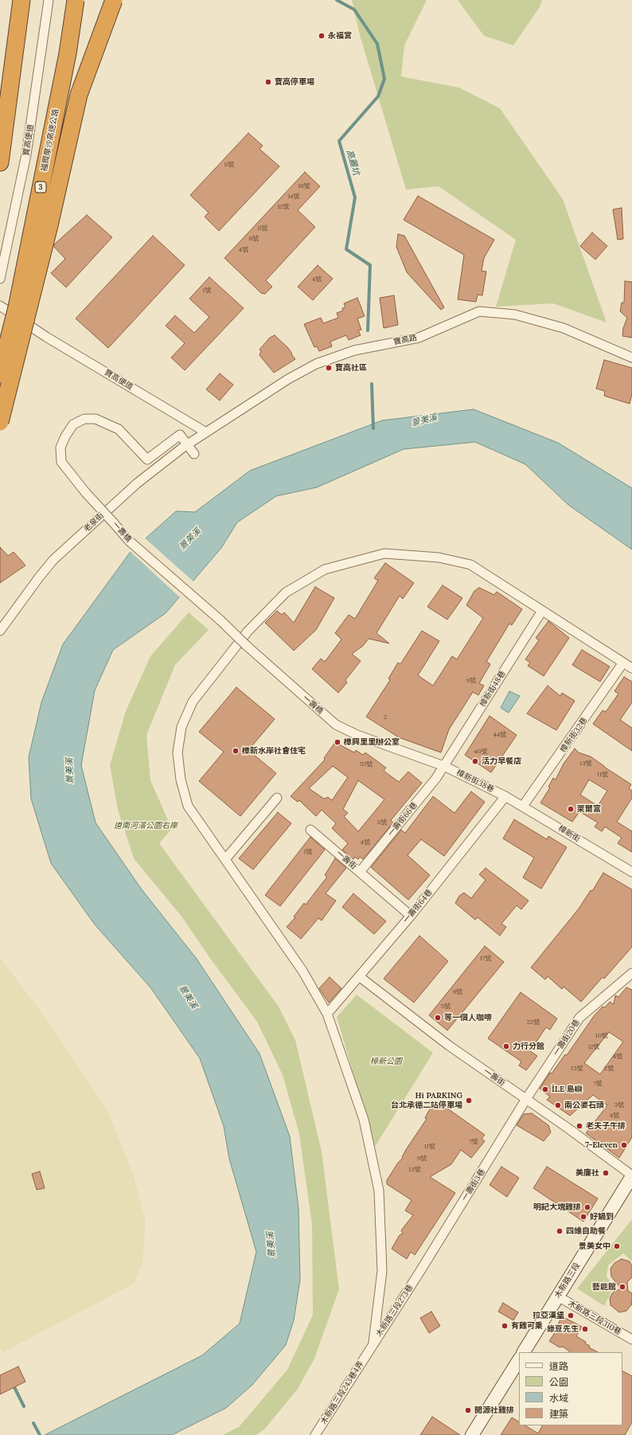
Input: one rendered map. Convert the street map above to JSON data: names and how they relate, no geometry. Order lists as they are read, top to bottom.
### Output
{
  "streets": {
    "highway": ["福爾摩沙高速公路", "3"],
    "main road": ["木新路三段"],
    "street": [
      "寶高便道",
      "寶高路",
      "老泉街",
      "一壽橋",
      "樟新街48巷",
      "樟新街32巷",
      "樟新街38巷",
      "一壽街66巷",
      "樟新街",
      "一壽街",
      "一壽街64巷",
      "一壽街20巷",
      "一壽街3巷",
      "木新路三段273巷",
      "木新路三段310巷",
      "木新路三段243巷4弄"
    ]
  },
  "crossings": [
    ["寶高便道", "寶高路"],
    ["寶高便道", "老泉街"],
    ["寶高路", "老泉街"],
    ["老泉街", "一壽橋"],
    ["一壽橋", "樟新街48巷"],
    ["一壽橋", "樟新街38巷"],
    ["一壽橋", "一壽街66巷"],
    ["樟新街48巷", "樟新街38巷"],
    ["樟新街48巷", "一壽街66巷"],
    ["樟新街32巷", "樟新街"],
    ["樟新街38巷", "一壽街66巷"],
    ["樟新街38巷", "樟新街"],
    ["樟新街38巷", "一壽街64巷"],
    ["一壽街66巷", "一壽街"],
    ["樟新街", "一壽街64巷"],
    ["一壽街", "一壽街64巷"],
    ["一壽街", "一壽街20巷"],
    ["一壽街", "一壽街3巷"],
    ["一壽街", "木新路三段"],
    ["一壽街20巷", "一壽街3巷"],
    ["一壽街3巷", "木新路三段273巷"],
    ["木新路三段", "木新路三段310巷"],
    ["木新路三段273巷", "木新路三段243巷4弄"]
  ],
  "water": ["高麗坑", "景美溪"],
  "parks": ["道南河濱公園右岸", "樟新公園"],
  "places": [
    "永福宮",
    "寶高停車場",
    "寶高社區",
    "樟興里里辦公室",
    "樟新水岸社會住宅",
    "活力早餐店",
    "萊爾富",
    "等一個人咖啡",
    "力行分館",
    "ÎLE 島嶼",
    "Hi PARKING 台北承德二站停車場",
    "兩公婆石頭",
    "老夫子牛排",
    "7-Eleven",
    "美廉社",
    "明記大塊雞排",
    "好鍋到",
    "四維自助餐",
    "景美女中",
    "藝能館",
    "拉亞漢堡",
    "有雞可乘",
    "綠豆先生",
    "開源社雞排"
  ],
  "house_numbers": [
    "8號",
    "16號",
    "14號",
    "12號",
    "8號",
    "6號",
    "4號",
    "4號",
    "1號",
    "9號",
    "2",
    "44號",
    "40號",
    "13號",
    "55號",
    "11號",
    "8號",
    "4號",
    "1號",
    "17號",
    "9號",
    "5號",
    "22號",
    "10號",
    "12號",
    "4號",
    "13號",
    "2號",
    "7號",
    "3號",
    "4號",
    "7號",
    "11號",
    "9號",
    "13號"
  ],
  "legend": [
    "道路",
    "公園",
    "水域",
    "建築"
  ]
}
